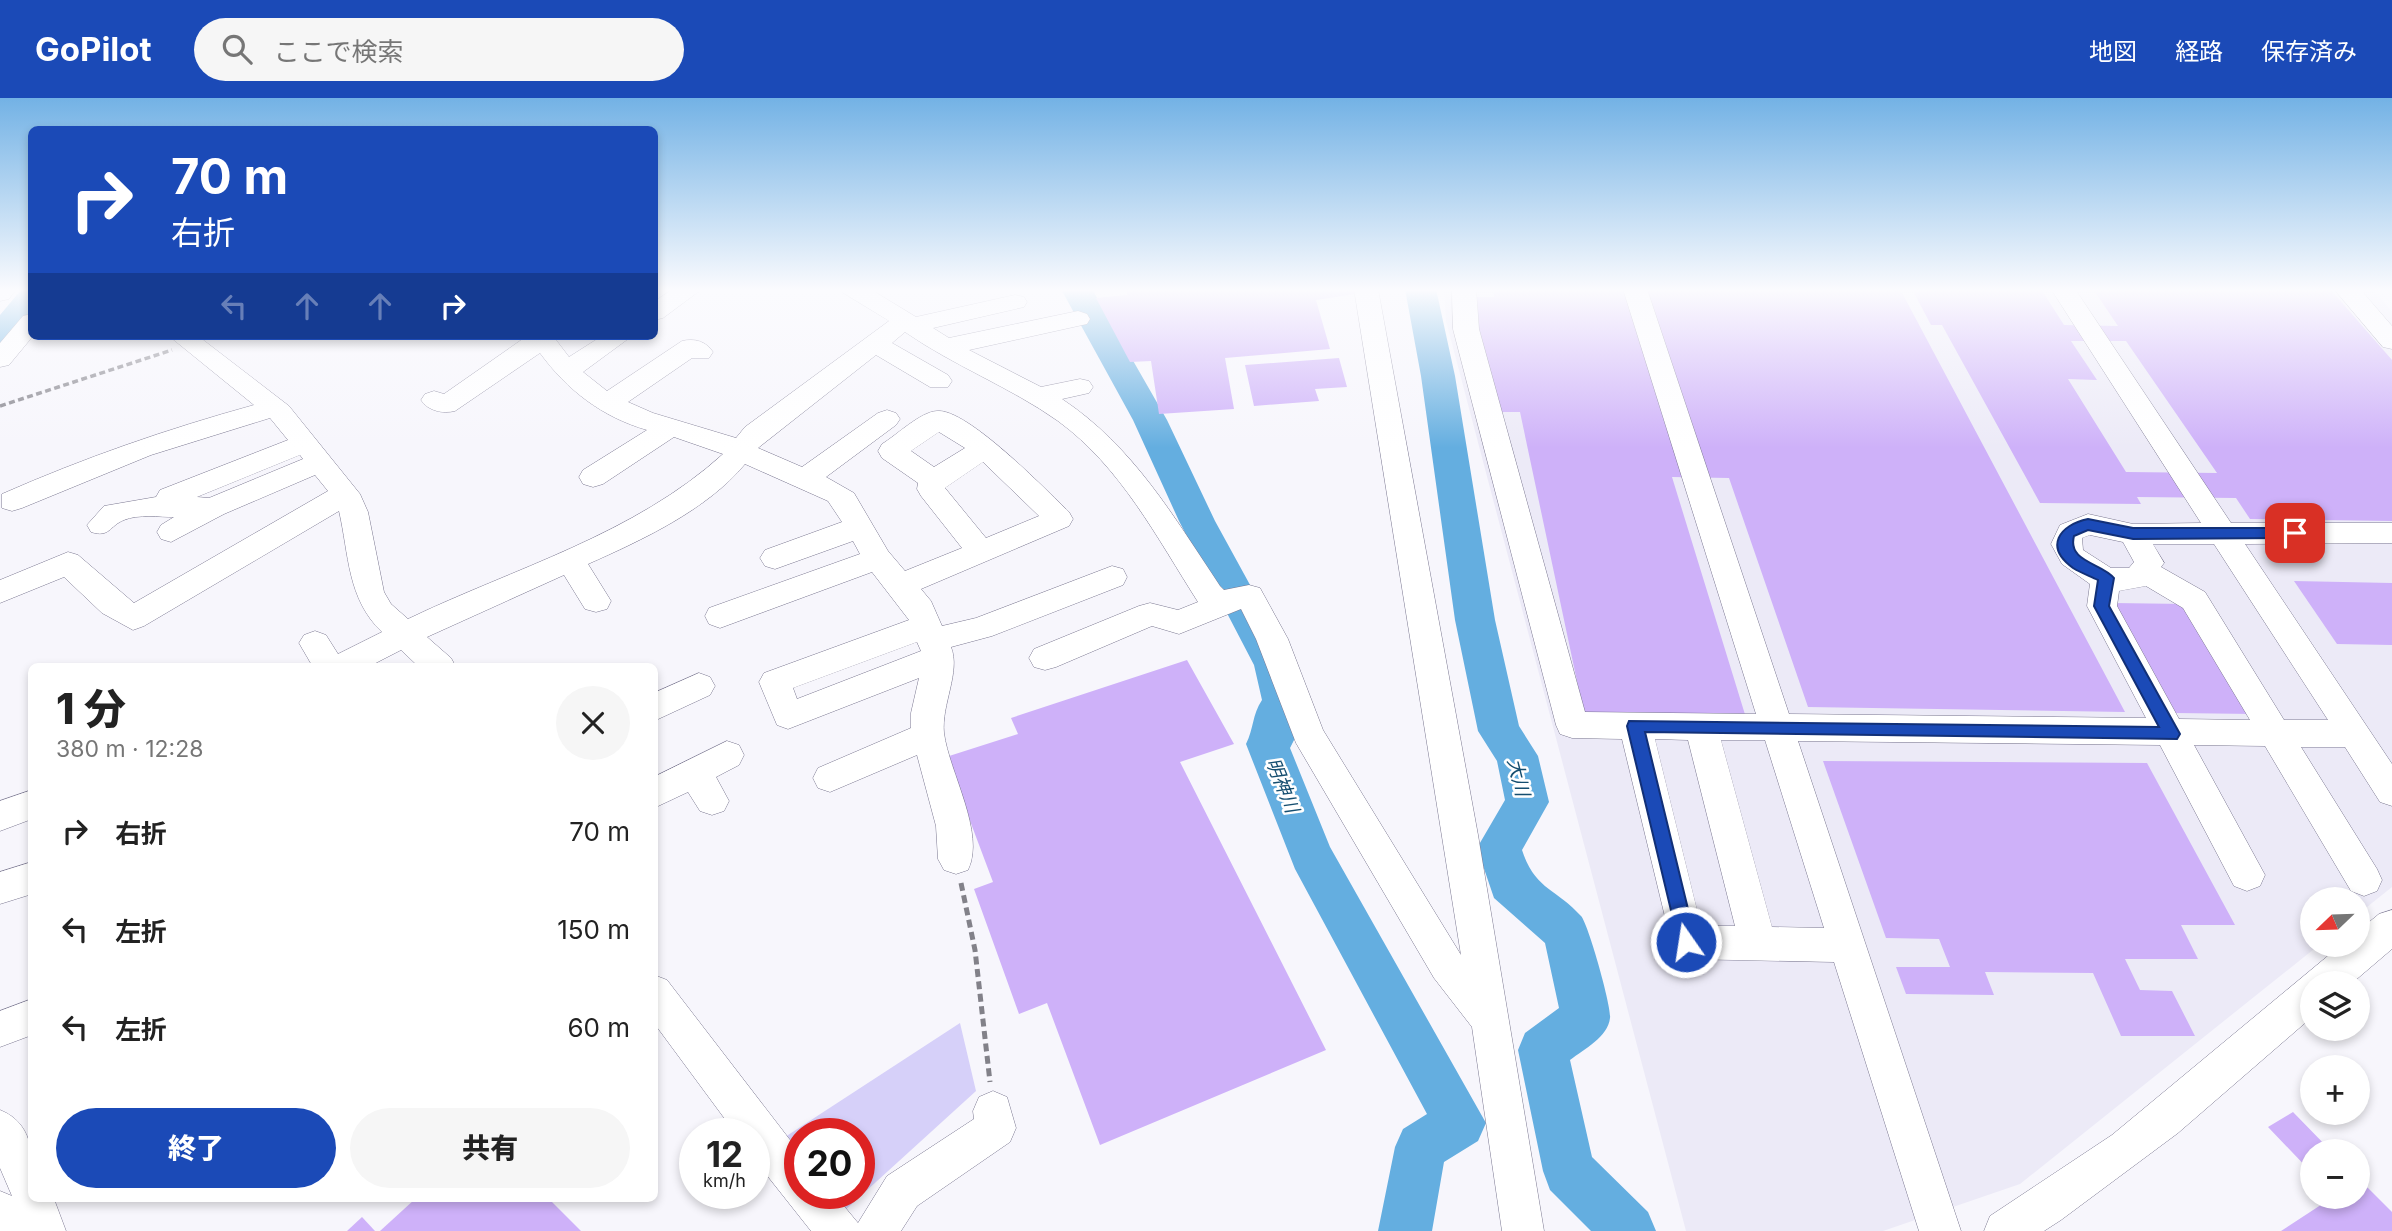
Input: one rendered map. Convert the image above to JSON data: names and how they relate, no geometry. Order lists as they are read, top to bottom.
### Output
{
  "water": ["大川", "明神川"],
  "north": "bottom left",
  "page": {
    "header": "GoPilot",
    "search": "ここで検索",
    "nav": ["地図", "経路", "保存済み"],
    "turn": ["70 m", "右折"],
    "heading": ["1 分", "380 m · 12:28"],
    "list": [
      {
        "name": "右折",
        "value": "70 m"
      },
      {
        "name": "左折",
        "value": "150 m"
      },
      {
        "name": "左折",
        "value": "60 m"
      }
    ],
    "map_buttons": ["+", "−"],
    "buttons": ["終了", "共有"],
    "speed": "12 km/h",
    "limit": "20"
  }
}
